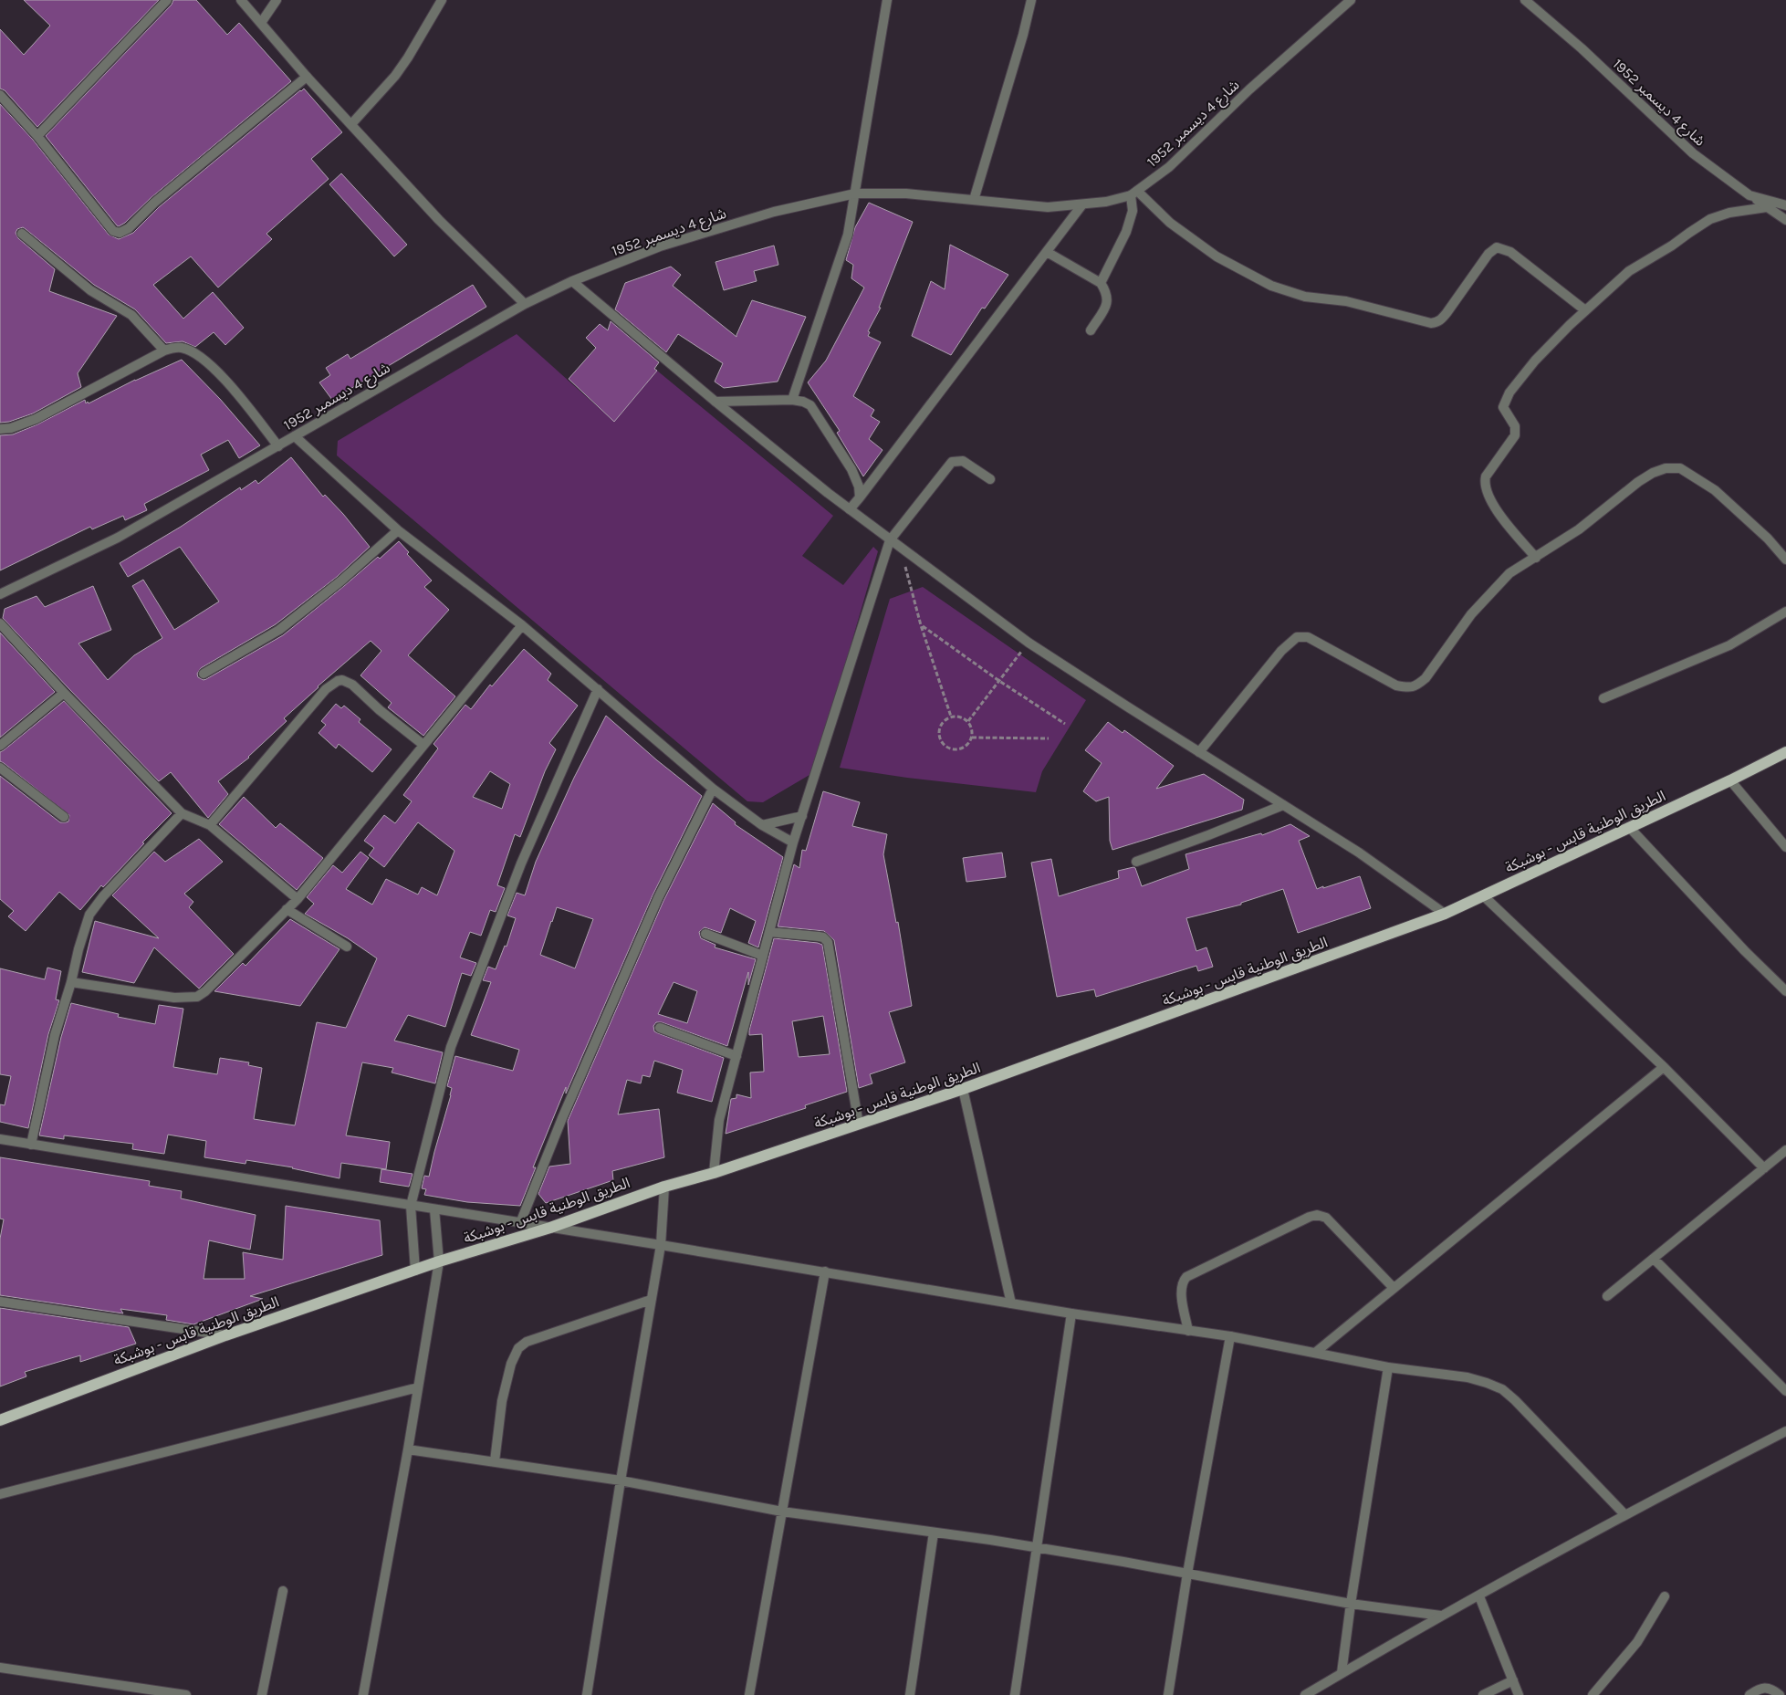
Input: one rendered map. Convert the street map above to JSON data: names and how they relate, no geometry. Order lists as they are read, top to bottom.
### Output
{
  "streets": {
    "main road": ["الطريق الوطنية قابس - بوشبكة"],
    "street": ["شارع 4 ديسمبر 1952"]
  }
}
